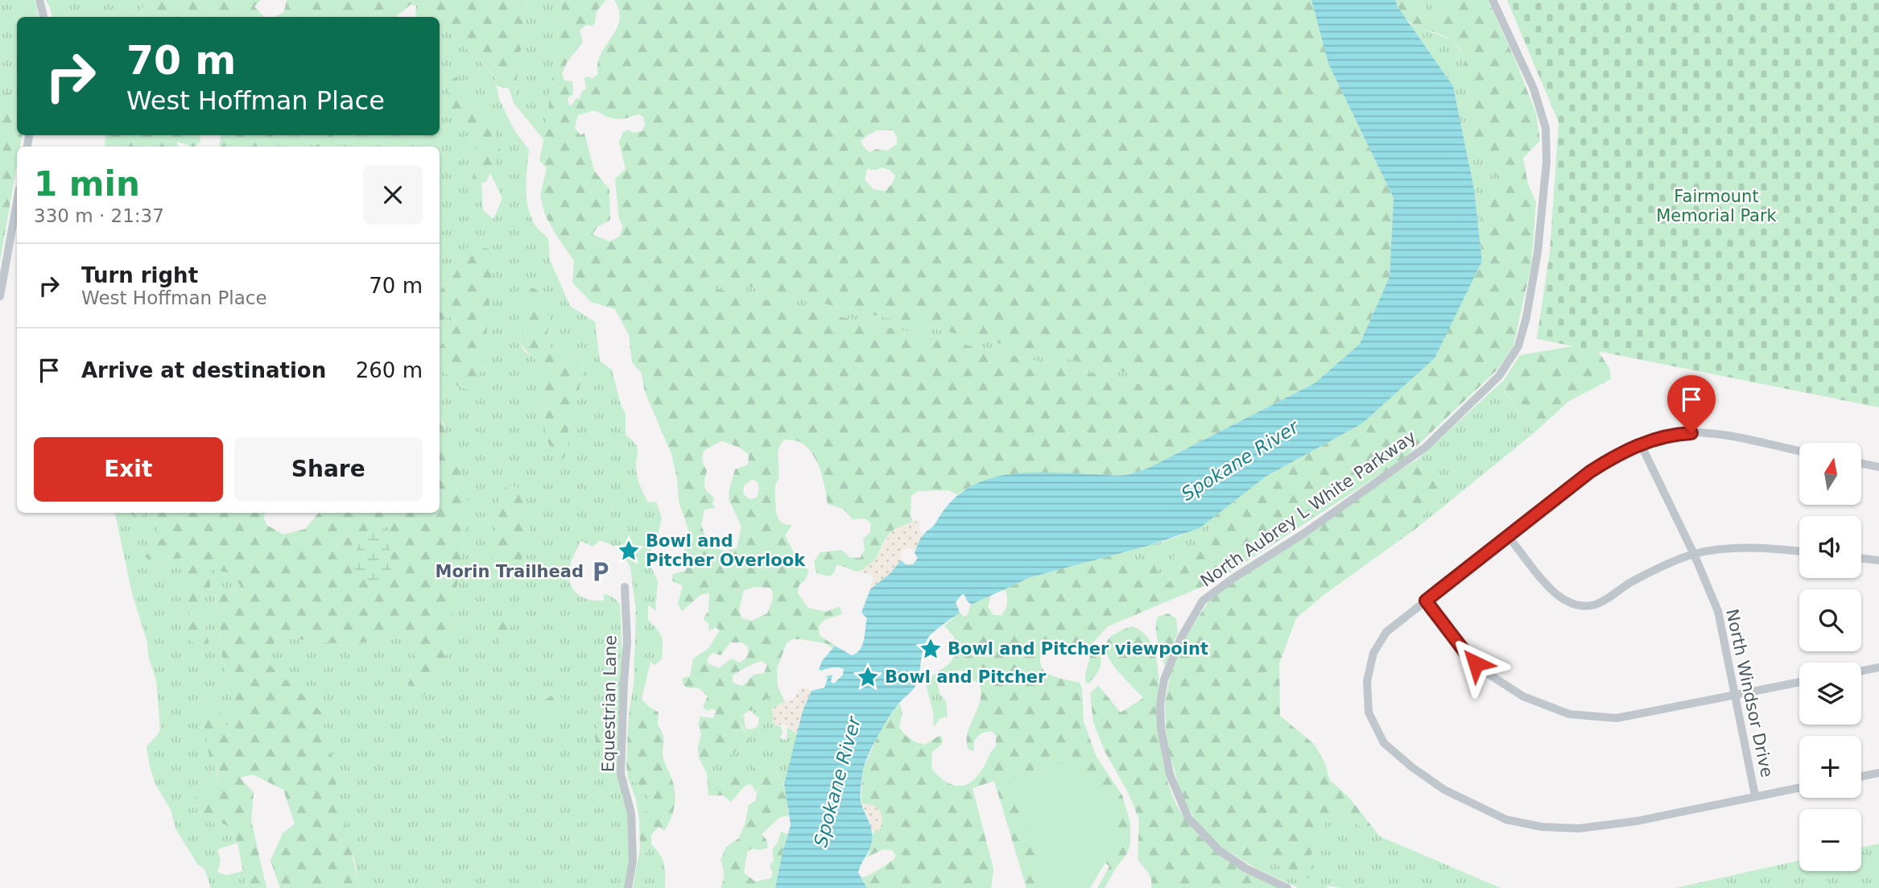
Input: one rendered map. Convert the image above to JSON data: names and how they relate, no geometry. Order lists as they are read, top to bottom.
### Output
{
  "streets": {
    "street": ["North Aubrey L White Parkway", "North Windsor Drive", "Equestrian Lane"]
  },
  "water": ["Spokane River"],
  "parks": ["Fairmount Memorial Park"],
  "places": {
    "place": ["Bowl and Pitcher Overlook", "Bowl and Pitcher viewpoint", "Bowl and Pitcher"],
    "parking": ["Morin Trailhead"]
  },
  "north": "top",
  "page": {
    "turn": ["70 m", "West Hoffman Place"],
    "heading": ["1 min", "330 m · 21:37"],
    "list": [
      {
        "name": "Turn right",
        "note": "West Hoffman Place",
        "value": "70 m"
      },
      {
        "name": "Arrive at destination",
        "value": "260 m"
      }
    ],
    "buttons": ["Exit", "Share"],
    "map_buttons": ["+", "−"]
  }
}
